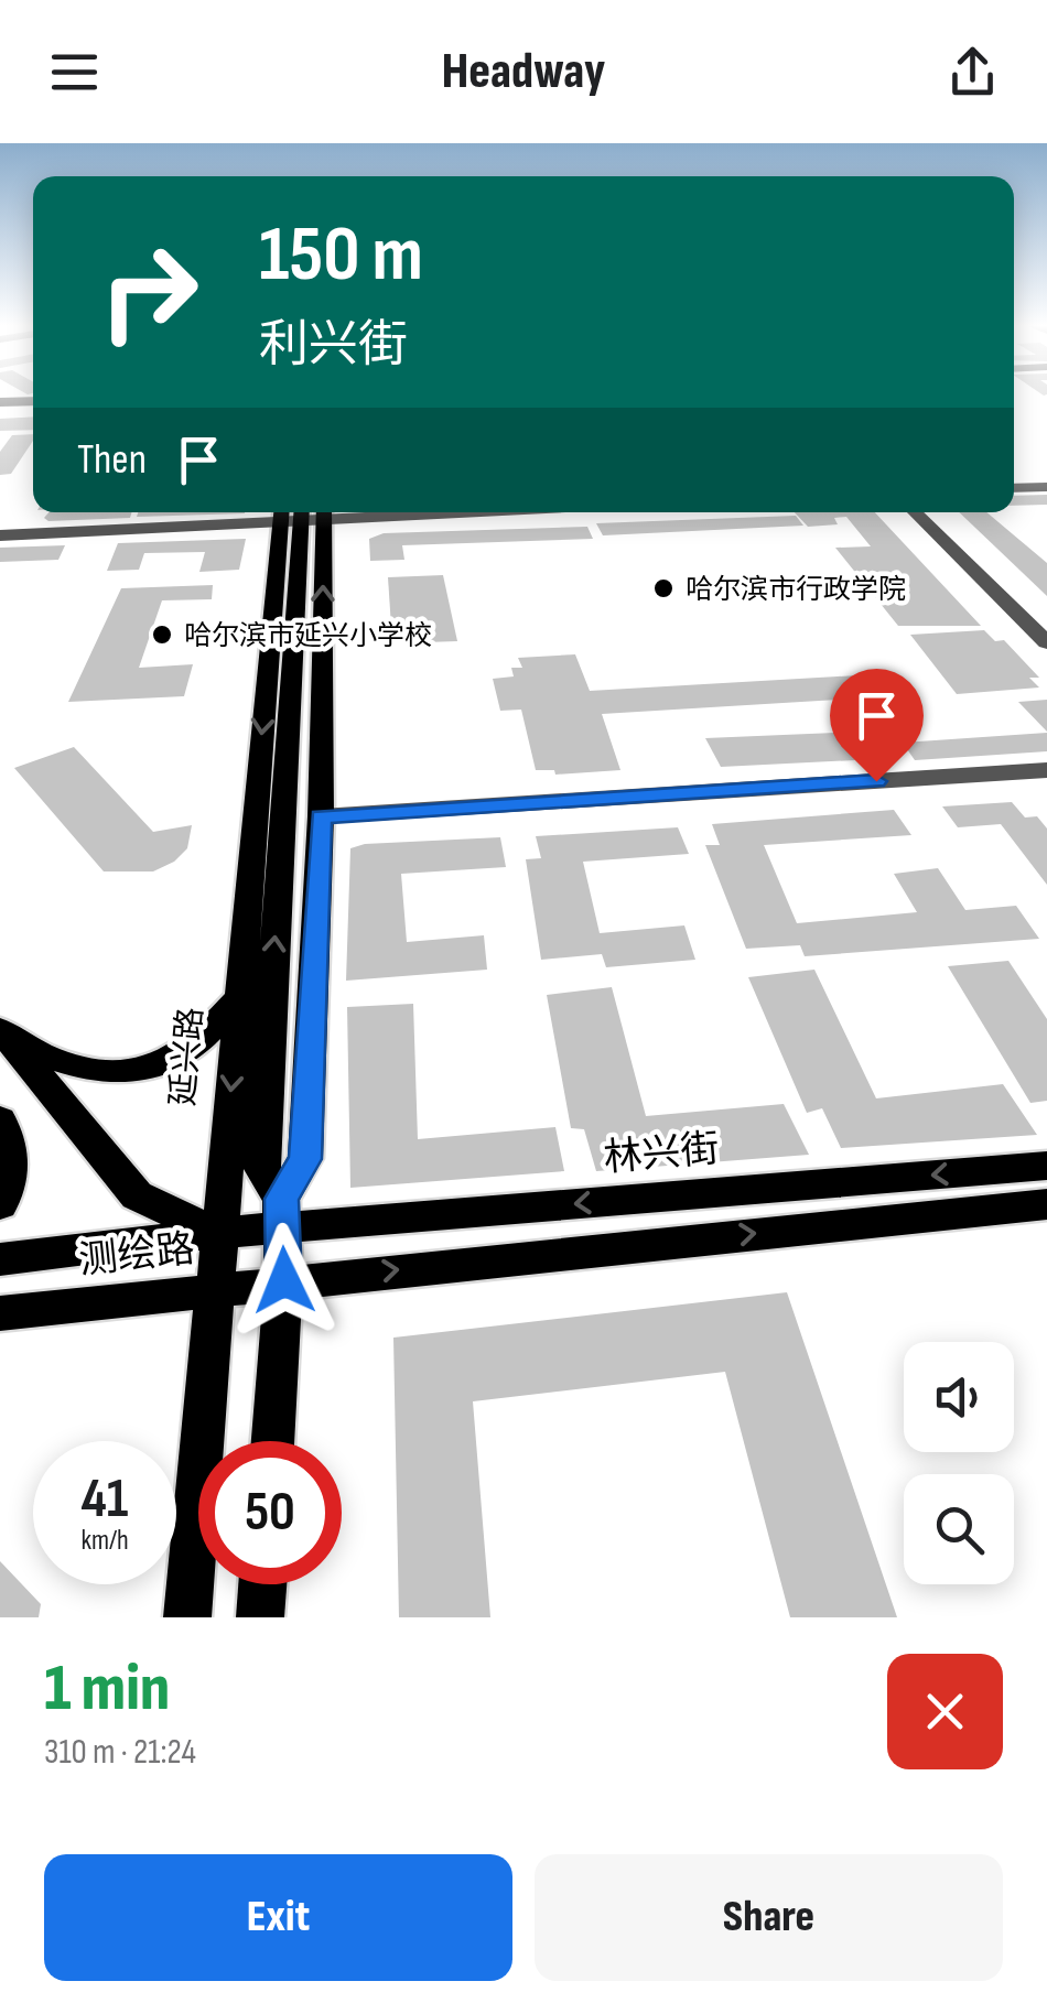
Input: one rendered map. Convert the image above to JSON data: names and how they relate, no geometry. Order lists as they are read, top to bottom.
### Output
{
  "streets": {
    "main road": ["延兴路", "林兴街", "测绘路"]
  },
  "crossings": [
    ["延兴路", "测绘路"],
    ["林兴街", "测绘路"]
  ],
  "places": ["哈尔滨市行政学院", "哈尔滨市延兴小学校"],
  "page": {
    "header": "Headway",
    "turn": ["150 m", "利兴街"],
    "then": "Then",
    "speed": "41 km/h",
    "limit": "50",
    "heading": ["1 min", "310 m · 21:24"],
    "buttons": ["Exit", "Share"]
  }
}
